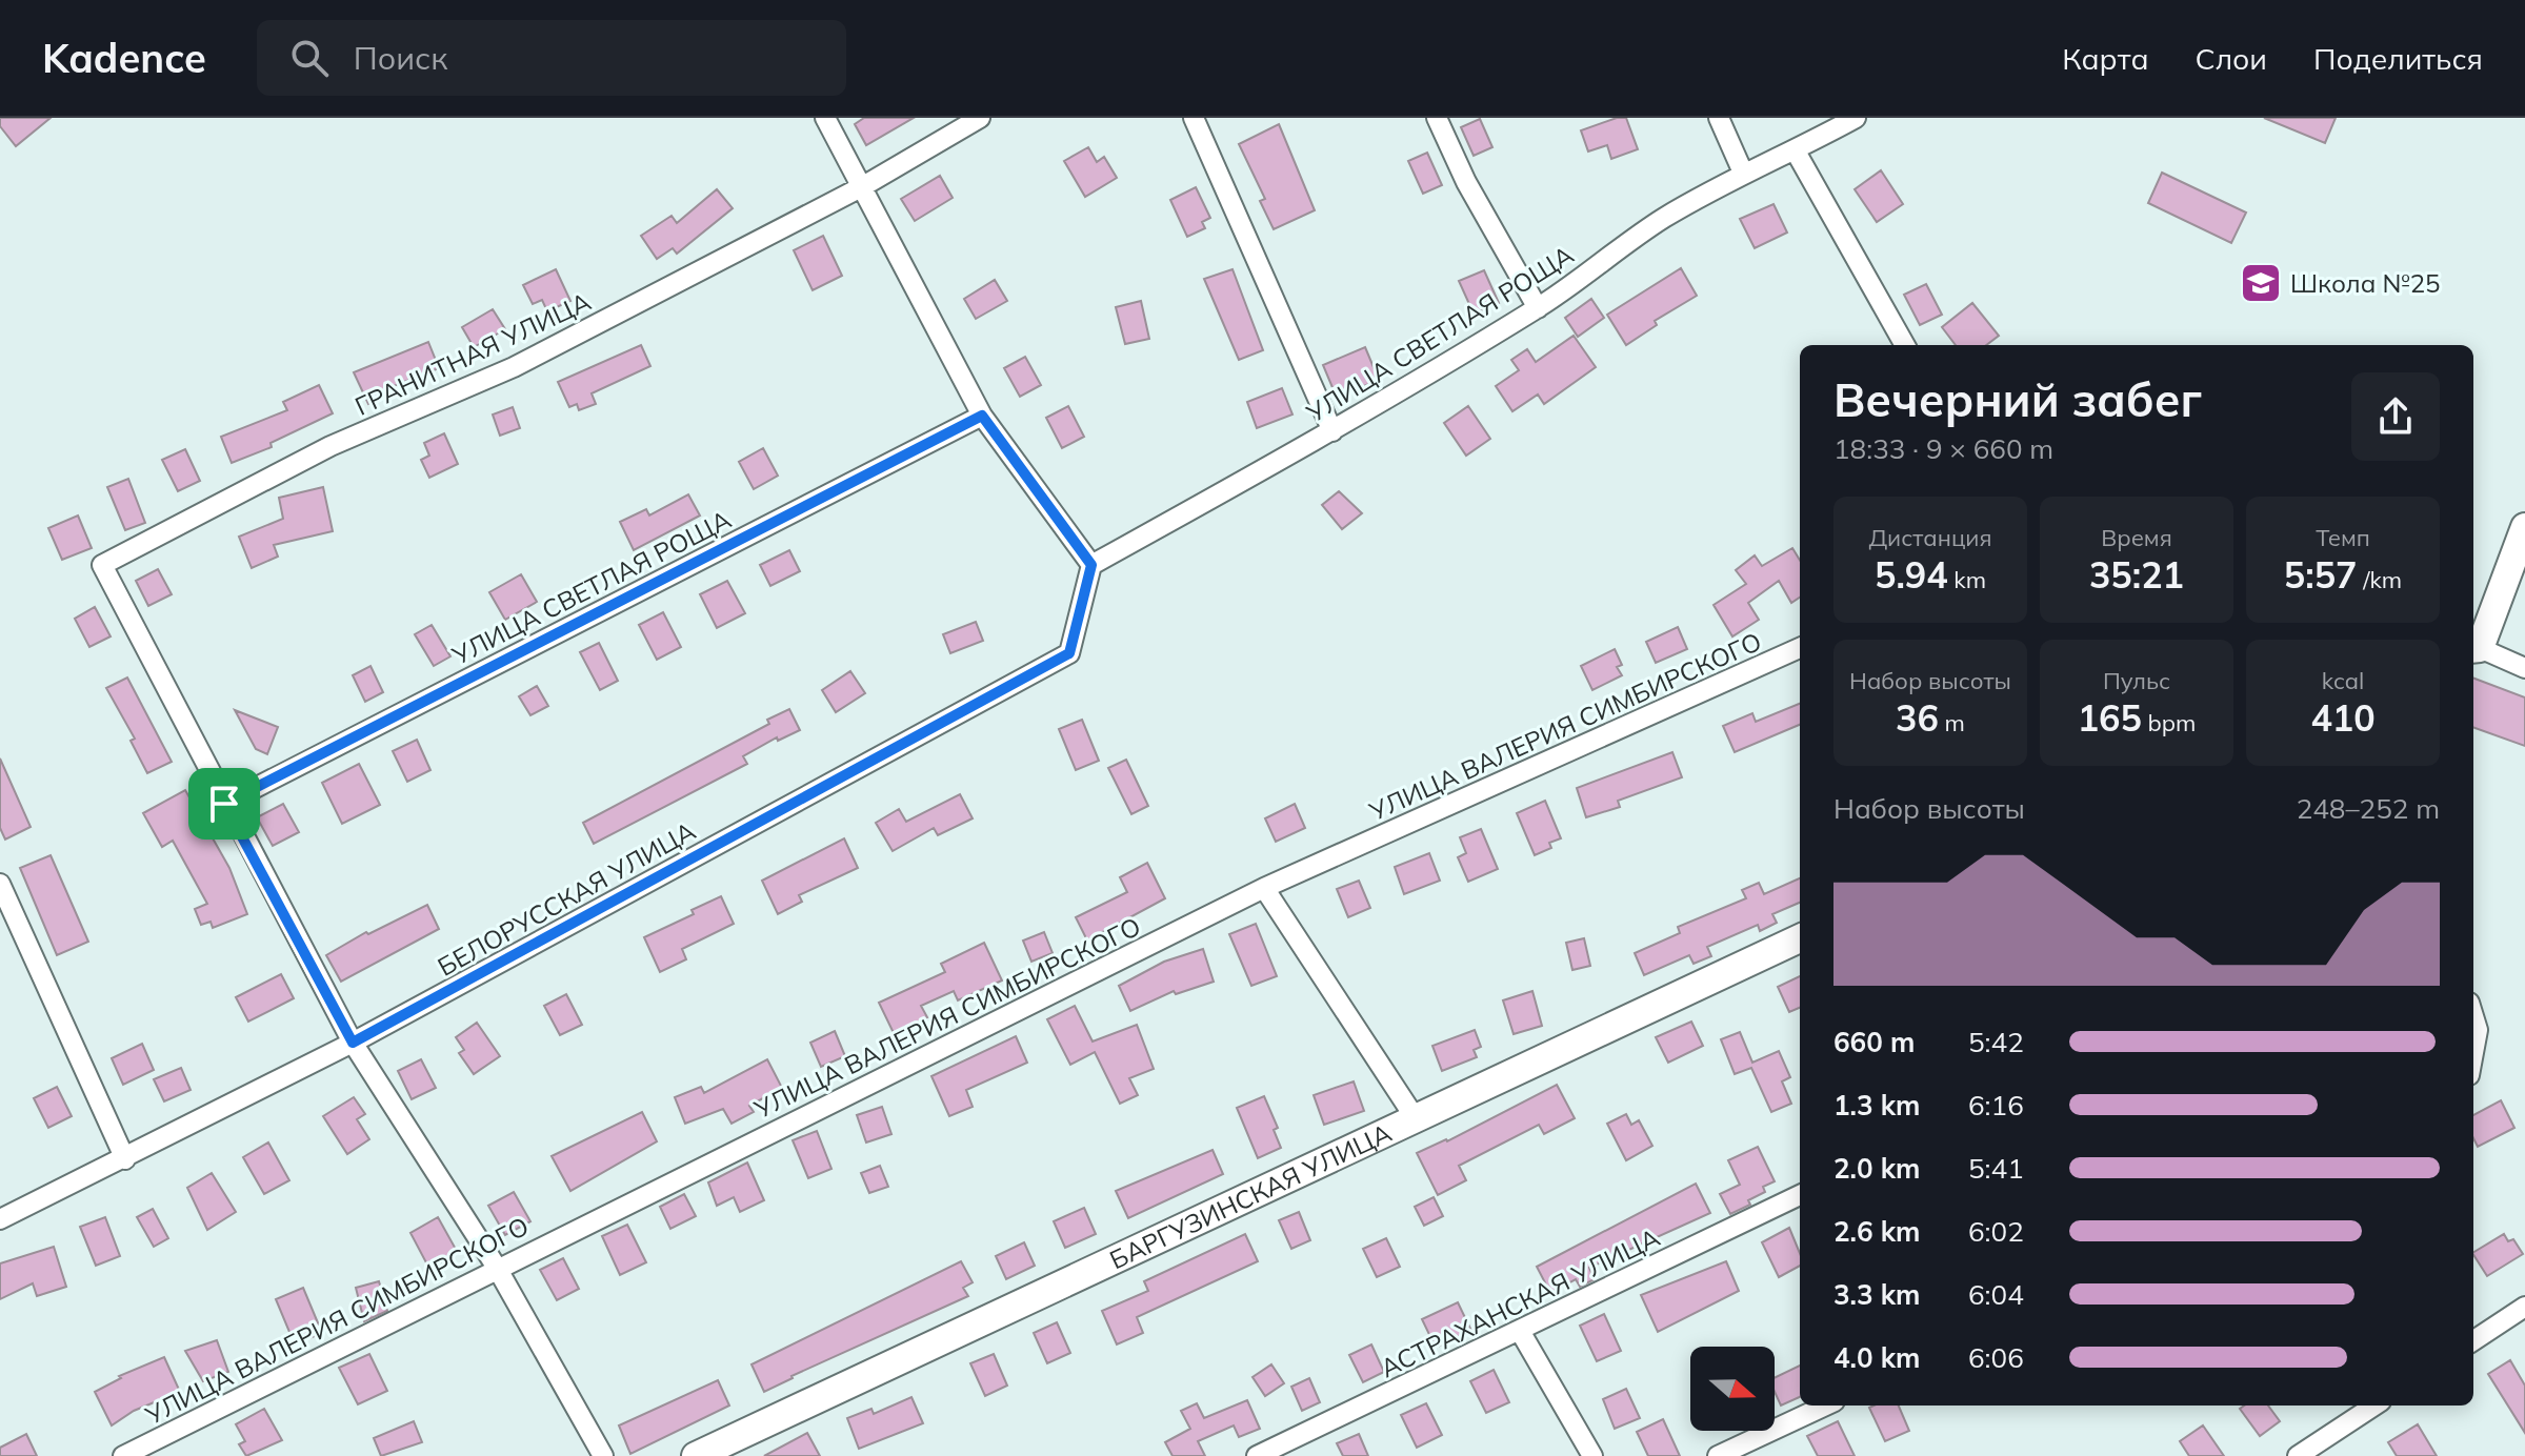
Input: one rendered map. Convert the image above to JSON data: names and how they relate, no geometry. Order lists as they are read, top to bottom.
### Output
{
  "streets": {
    "street": [
      "УЛИЦА СВЕТЛАЯ РОЩА",
      "ГРАНИТНАЯ УЛИЦА",
      "УЛИЦА ВАЛЕРИЯ СИМБИРСКОГО",
      "БЕЛОРУССКАЯ УЛИЦА",
      "БАРГУЗИНСКАЯ УЛИЦА",
      "АСТРАХАНСКАЯ УЛИЦА"
    ]
  },
  "crossings": [
    ["УЛИЦА СВЕТЛАЯ РОЩА", "ГРАНИТНАЯ УЛИЦА"],
    ["УЛИЦА СВЕТЛАЯ РОЩА", "БЕЛОРУССКАЯ УЛИЦА"]
  ],
  "places": {
    "school or university": ["Школа №25"]
  },
  "north": "right",
  "page": {
    "header": "Kadence",
    "search": "Поиск",
    "nav": ["Карта", "Слои", "Поделиться"],
    "heading": ["Вечерний забег", "18:33 · 9 × 660 m"],
    "stats": [
      ["Дистанция", "5.94 km"],
      ["Время", "35:21"],
      ["Темп", "5:57 /km"],
      ["Набор высоты", "36 m"],
      ["Пульс", "165 bpm"],
      ["kcal", "410"]
    ],
    "chart": ["Набор высоты", "248–252 m"],
    "list": [
      {
        "name": "660 m",
        "note": "5:42"
      },
      {
        "name": "1.3 km",
        "note": "6:16"
      },
      {
        "name": "2.0 km",
        "note": "5:41"
      },
      {
        "name": "2.6 km",
        "note": "6:02"
      },
      {
        "name": "3.3 km",
        "note": "6:04"
      },
      {
        "name": "4.0 km",
        "note": "6:06"
      }
    ]
  }
}
